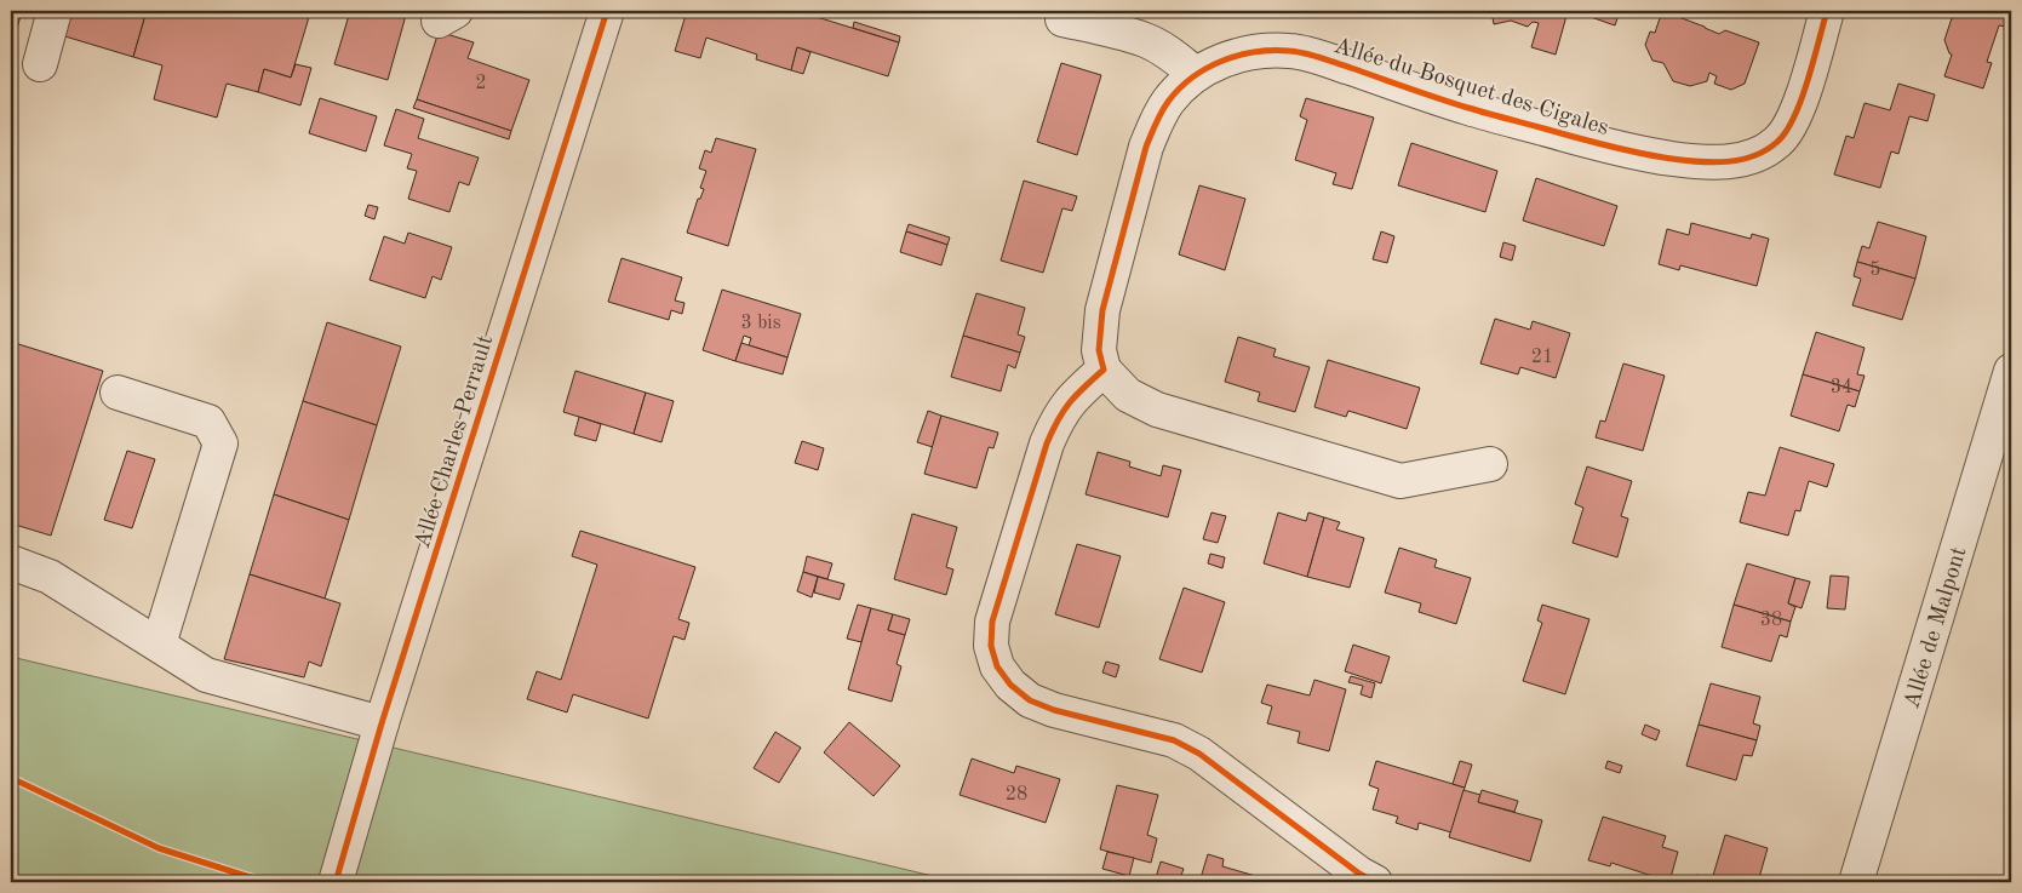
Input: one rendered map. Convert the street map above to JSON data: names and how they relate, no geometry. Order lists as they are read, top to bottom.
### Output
{
  "streets": {
    "street": ["Allée du Bosquet des Cigales", "Allée Charles Perrault", "Allée de Malpont"]
  },
  "house_numbers": [
    "2",
    "5",
    "3 bis",
    "21",
    "34",
    "38",
    "28"
  ]
}
